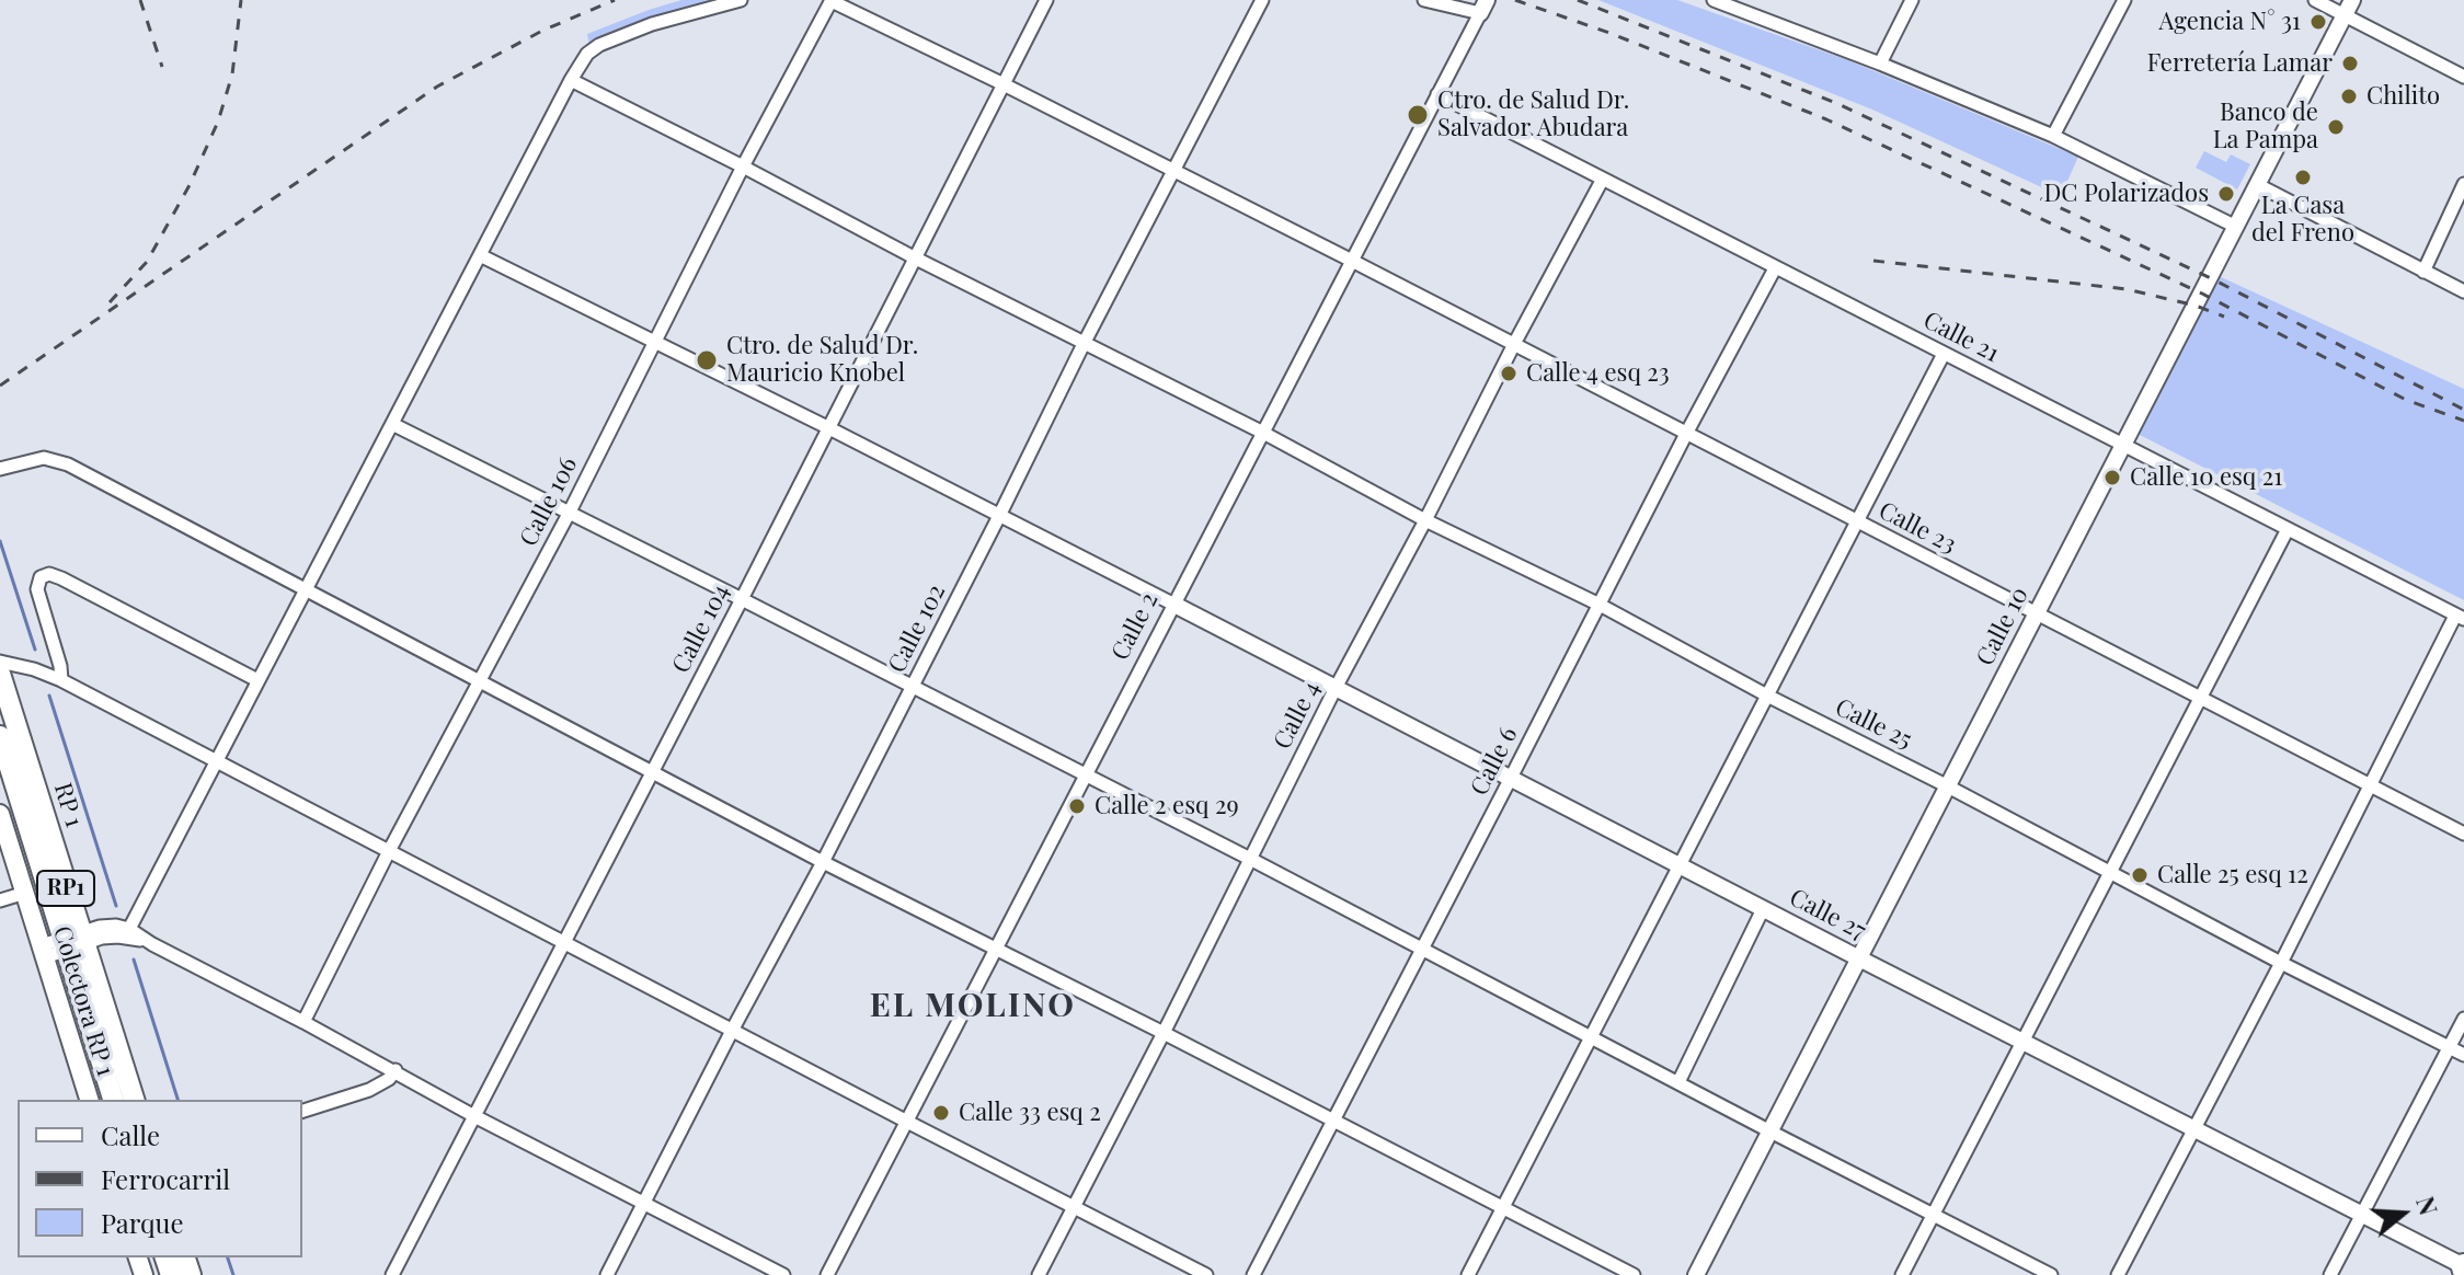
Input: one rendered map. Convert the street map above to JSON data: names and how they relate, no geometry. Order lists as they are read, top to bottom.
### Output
{
  "streets": {
    "main road": ["RP 1", "RP1", "Colectora RP 1"],
    "street": [
      "Calle 21",
      "Calle 106",
      "Calle 23",
      "Calle 2",
      "Calle 10",
      "Calle 104",
      "Calle 102",
      "Calle 4",
      "Calle 25",
      "Calle 6",
      "Calle 27"
    ]
  },
  "crossings": [
    ["Calle 21", "Calle 2"],
    ["Calle 21", "Calle 10"],
    ["Calle 21", "Calle 4"],
    ["Calle 21", "Calle 6"],
    ["Calle 106", "Calle 23"],
    ["Calle 106", "Calle 25"],
    ["Calle 23", "Calle 2"],
    ["Calle 23", "Calle 10"],
    ["Calle 23", "Calle 104"],
    ["Calle 23", "Calle 102"],
    ["Calle 23", "Calle 4"],
    ["Calle 23", "Calle 6"],
    ["Calle 2", "Calle 25"],
    ["Calle 2", "Calle 27"],
    ["Calle 10", "Calle 25"],
    ["Calle 10", "Calle 27"],
    ["Calle 104", "Calle 25"],
    ["Calle 102", "Calle 25"],
    ["Calle 4", "Calle 25"],
    ["Calle 4", "Calle 27"],
    ["Calle 25", "Calle 6"],
    ["Calle 6", "Calle 27"]
  ],
  "districts": ["EL MOLINO"],
  "places": [
    "Agencia N° 31",
    "Ferretería Lamar",
    "Chilito",
    "Ctro. de Salud Dr. Salvador Abudara",
    "Banco de La Pampa",
    "La Casa del Freno",
    "DC Polarizados",
    "Ctro. de Salud Dr. Mauricio Knobel",
    "Calle 4 esq 23",
    "Calle 10 esq 21",
    "Calle 2 esq 29",
    "Calle 25 esq 12",
    "Calle 33 esq 2"
  ],
  "legend": ["Calle", "Ferrocarril", "Parque"],
  "north": "right"
}
